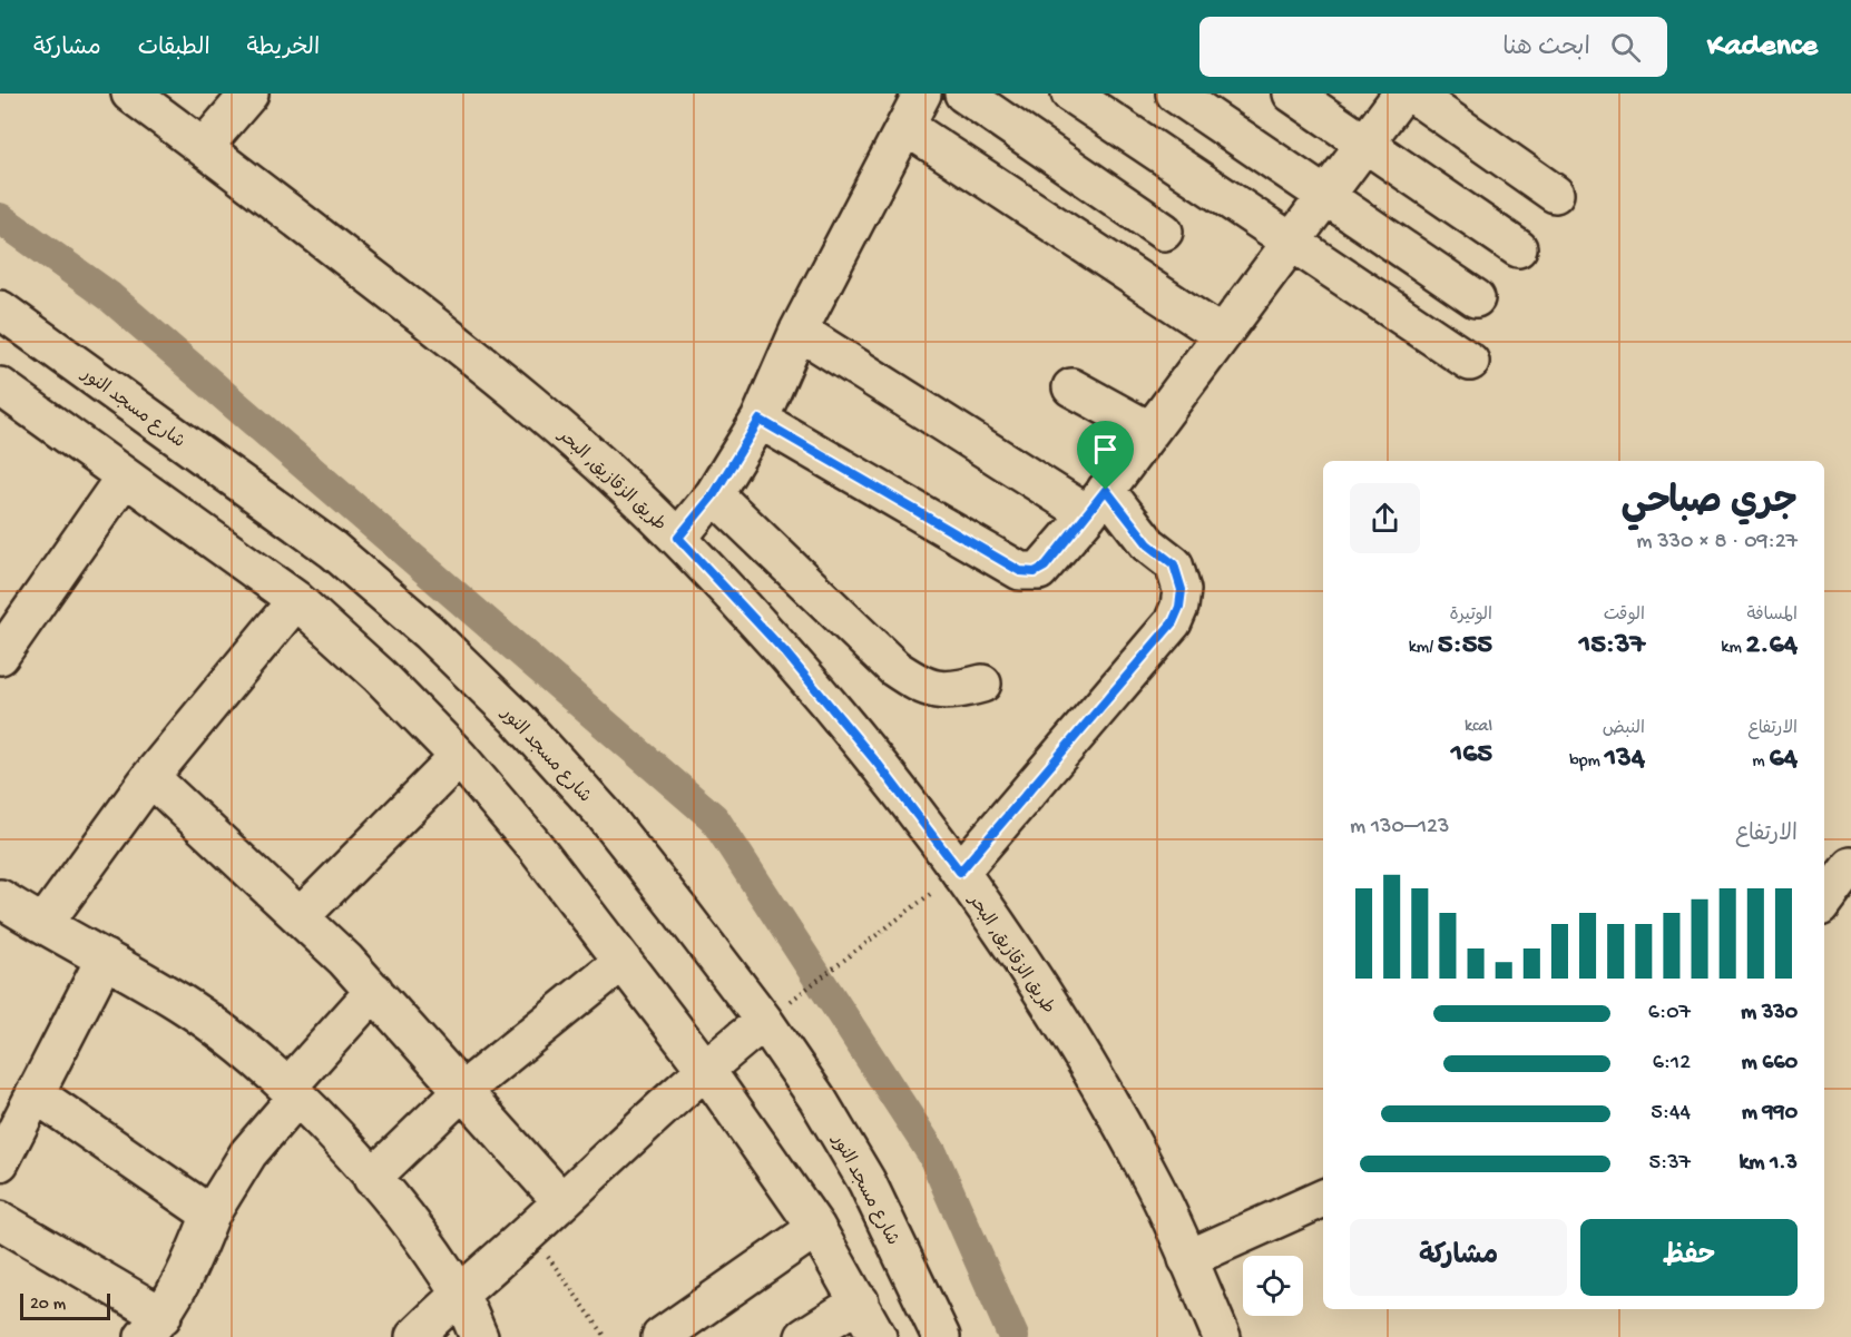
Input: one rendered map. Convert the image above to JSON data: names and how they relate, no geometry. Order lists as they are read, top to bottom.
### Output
{
  "streets": {
    "street": ["شارع مسجد النور", "طريق الزقازيق, البحر"]
  },
  "scale_bar": "20 m",
  "page": {
    "header": "Kadence",
    "search": "ابحث هنا",
    "nav": ["الخريطة", "الطبقات", "مشاركة"],
    "heading": ["جري صباحي", "09:27 · 8 × 330 m"],
    "stats": [
      ["المسافة", "2.64 km"],
      ["الوقت", "15:37"],
      ["الوتيرة", "5:55 /km"],
      ["الارتفاع", "64 m"],
      ["النبض", "134 bpm"],
      ["kcal", "165"]
    ],
    "chart": ["الارتفاع", "123–130 m"],
    "list": [
      {
        "name": "330 m",
        "note": "6:07"
      },
      {
        "name": "660 m",
        "note": "6:12"
      },
      {
        "name": "990 m",
        "note": "5:44"
      },
      {
        "name": "1.3 km",
        "note": "5:37"
      }
    ],
    "buttons": ["حفظ", "مشاركة"],
    "scale": "20 m"
  }
}
